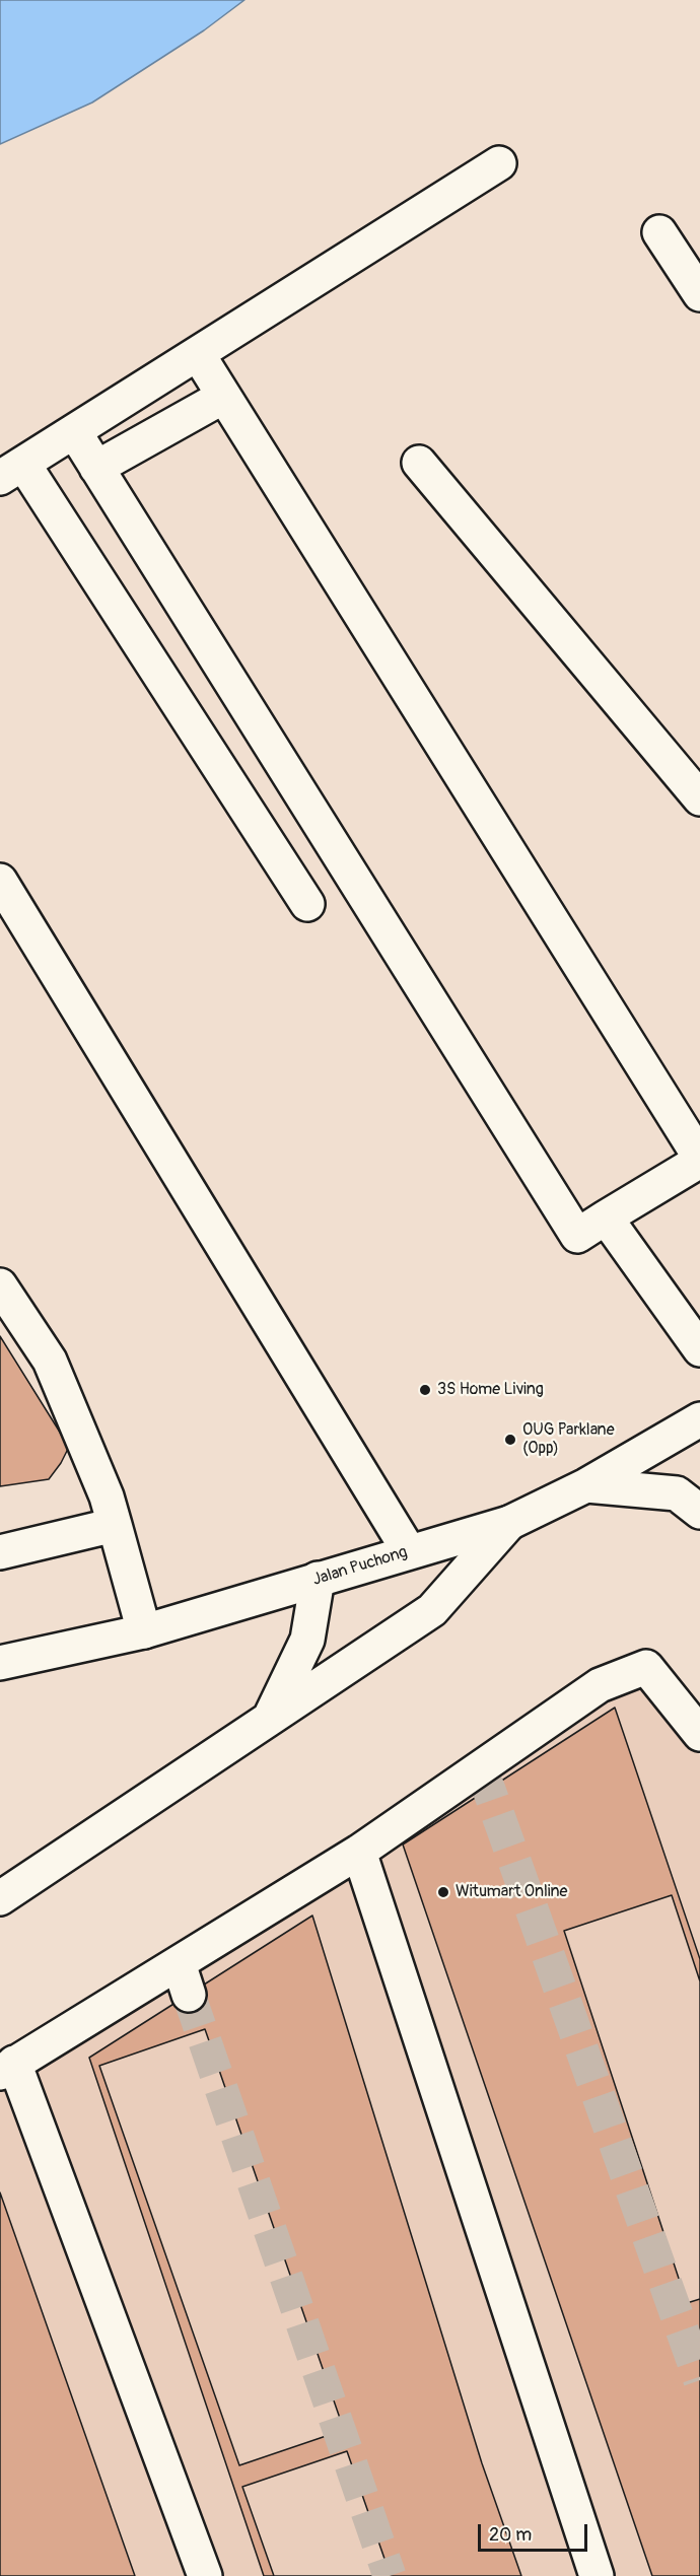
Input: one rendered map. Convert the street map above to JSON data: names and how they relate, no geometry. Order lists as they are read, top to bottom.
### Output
{
  "streets": {
    "main road": ["Jalan Puchong"]
  },
  "places": ["3S Home Living", "OUG Parklane (Opp)", "Witumart Online"],
  "scale_bar": "20 m"
}
